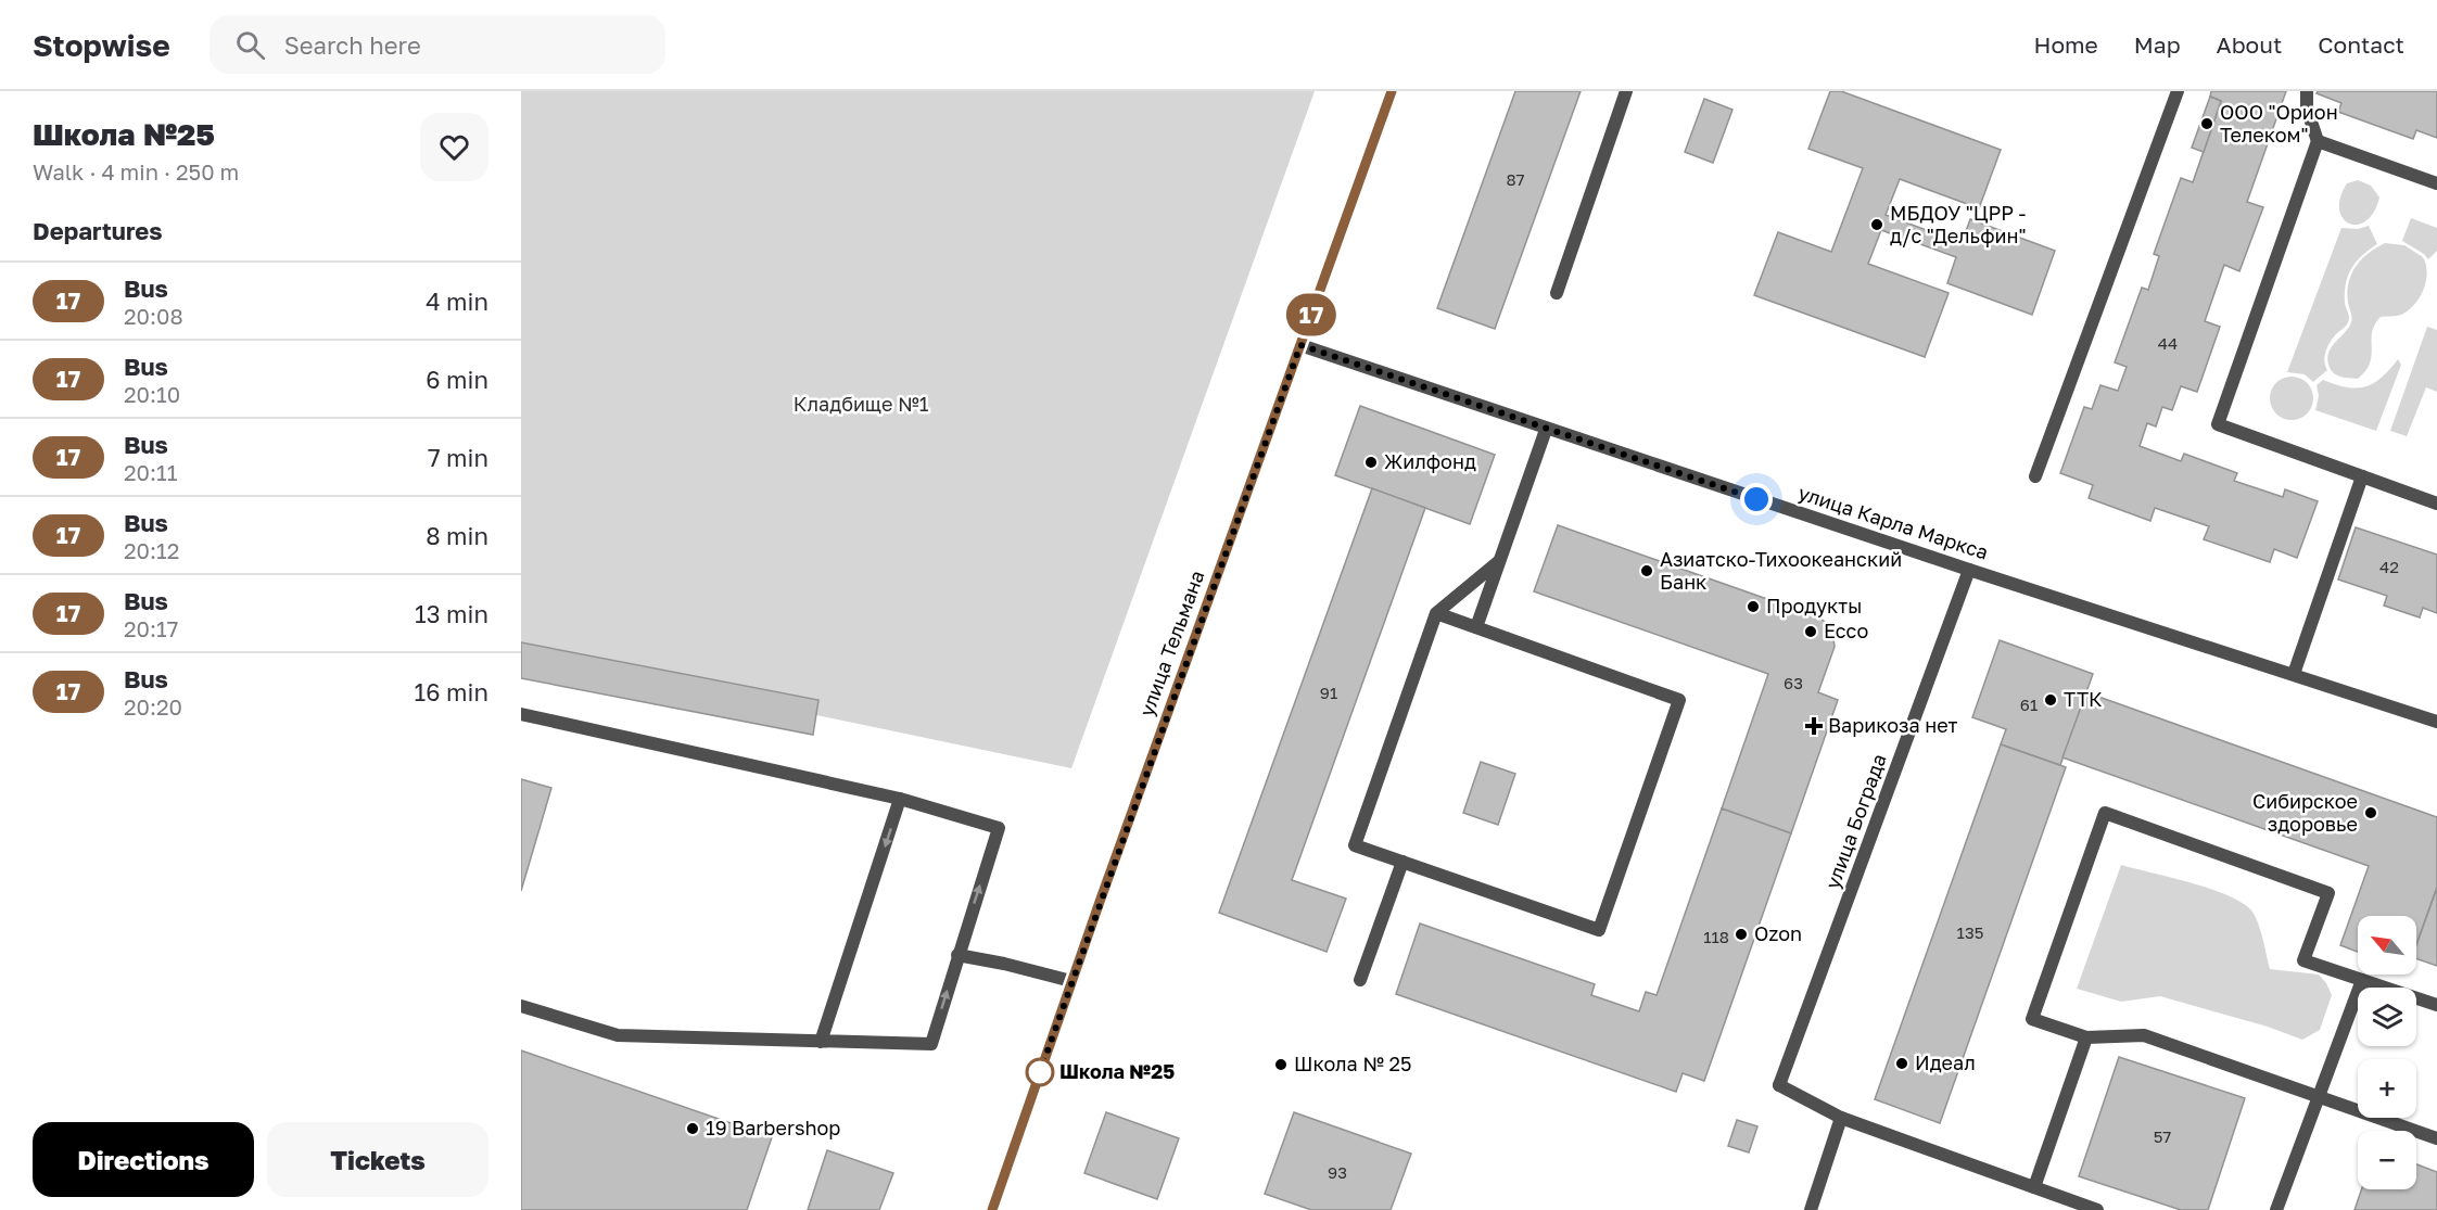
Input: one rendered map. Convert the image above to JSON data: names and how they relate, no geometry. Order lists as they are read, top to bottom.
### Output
{
  "streets": {
    "street": ["улица Карла Маркса", "улица Тельмана", "улица Бограда"]
  },
  "crossings": [
    ["улица Карла Маркса", "улица Тельмана"],
    ["улица Карла Маркса", "улица Бограда"]
  ],
  "parks": ["Кладбище №1"],
  "places": {
    "other": [
      "ООО \"Орион Телеком\"",
      "МБДОУ \"ЦРР - д/с \"Дельфин\"",
      "Жилфонд",
      "Азиатско-Тихоокеанский Банк",
      "Продукты",
      "Ecco",
      "ТТК",
      "Сибирское здоровье",
      "Ozon",
      "Идеал",
      "Школа № 25",
      "Школа №25",
      "19 Barbershop"
    ],
    "health": ["Варикоза нет"]
  },
  "lines": ["bus line 17"],
  "house_numbers": [
    "87",
    "44",
    "42",
    "63",
    "91",
    "61",
    "135",
    "118",
    "57",
    "93"
  ],
  "north": "top left",
  "page": {
    "header": "Stopwise",
    "search": "Search here",
    "nav": [
      "Home",
      "Map",
      "About",
      "Contact"
    ],
    "heading": [
      ["Школа №25", "Walk · 4 min · 250 m"],
      "Departures"
    ],
    "on_map": "17",
    "list": [
      {
        "mark": "17",
        "name": "Bus",
        "note": "20:08",
        "value": "4 min"
      },
      {
        "mark": "17",
        "name": "Bus",
        "note": "20:10",
        "value": "6 min"
      },
      {
        "mark": "17",
        "name": "Bus",
        "note": "20:11",
        "value": "7 min"
      },
      {
        "mark": "17",
        "name": "Bus",
        "note": "20:12",
        "value": "8 min"
      },
      {
        "mark": "17",
        "name": "Bus",
        "note": "20:17",
        "value": "13 min"
      },
      {
        "mark": "17",
        "name": "Bus",
        "note": "20:20",
        "value": "16 min"
      }
    ],
    "map_buttons": ["+", "−"],
    "buttons": ["Directions", "Tickets"]
  }
}
